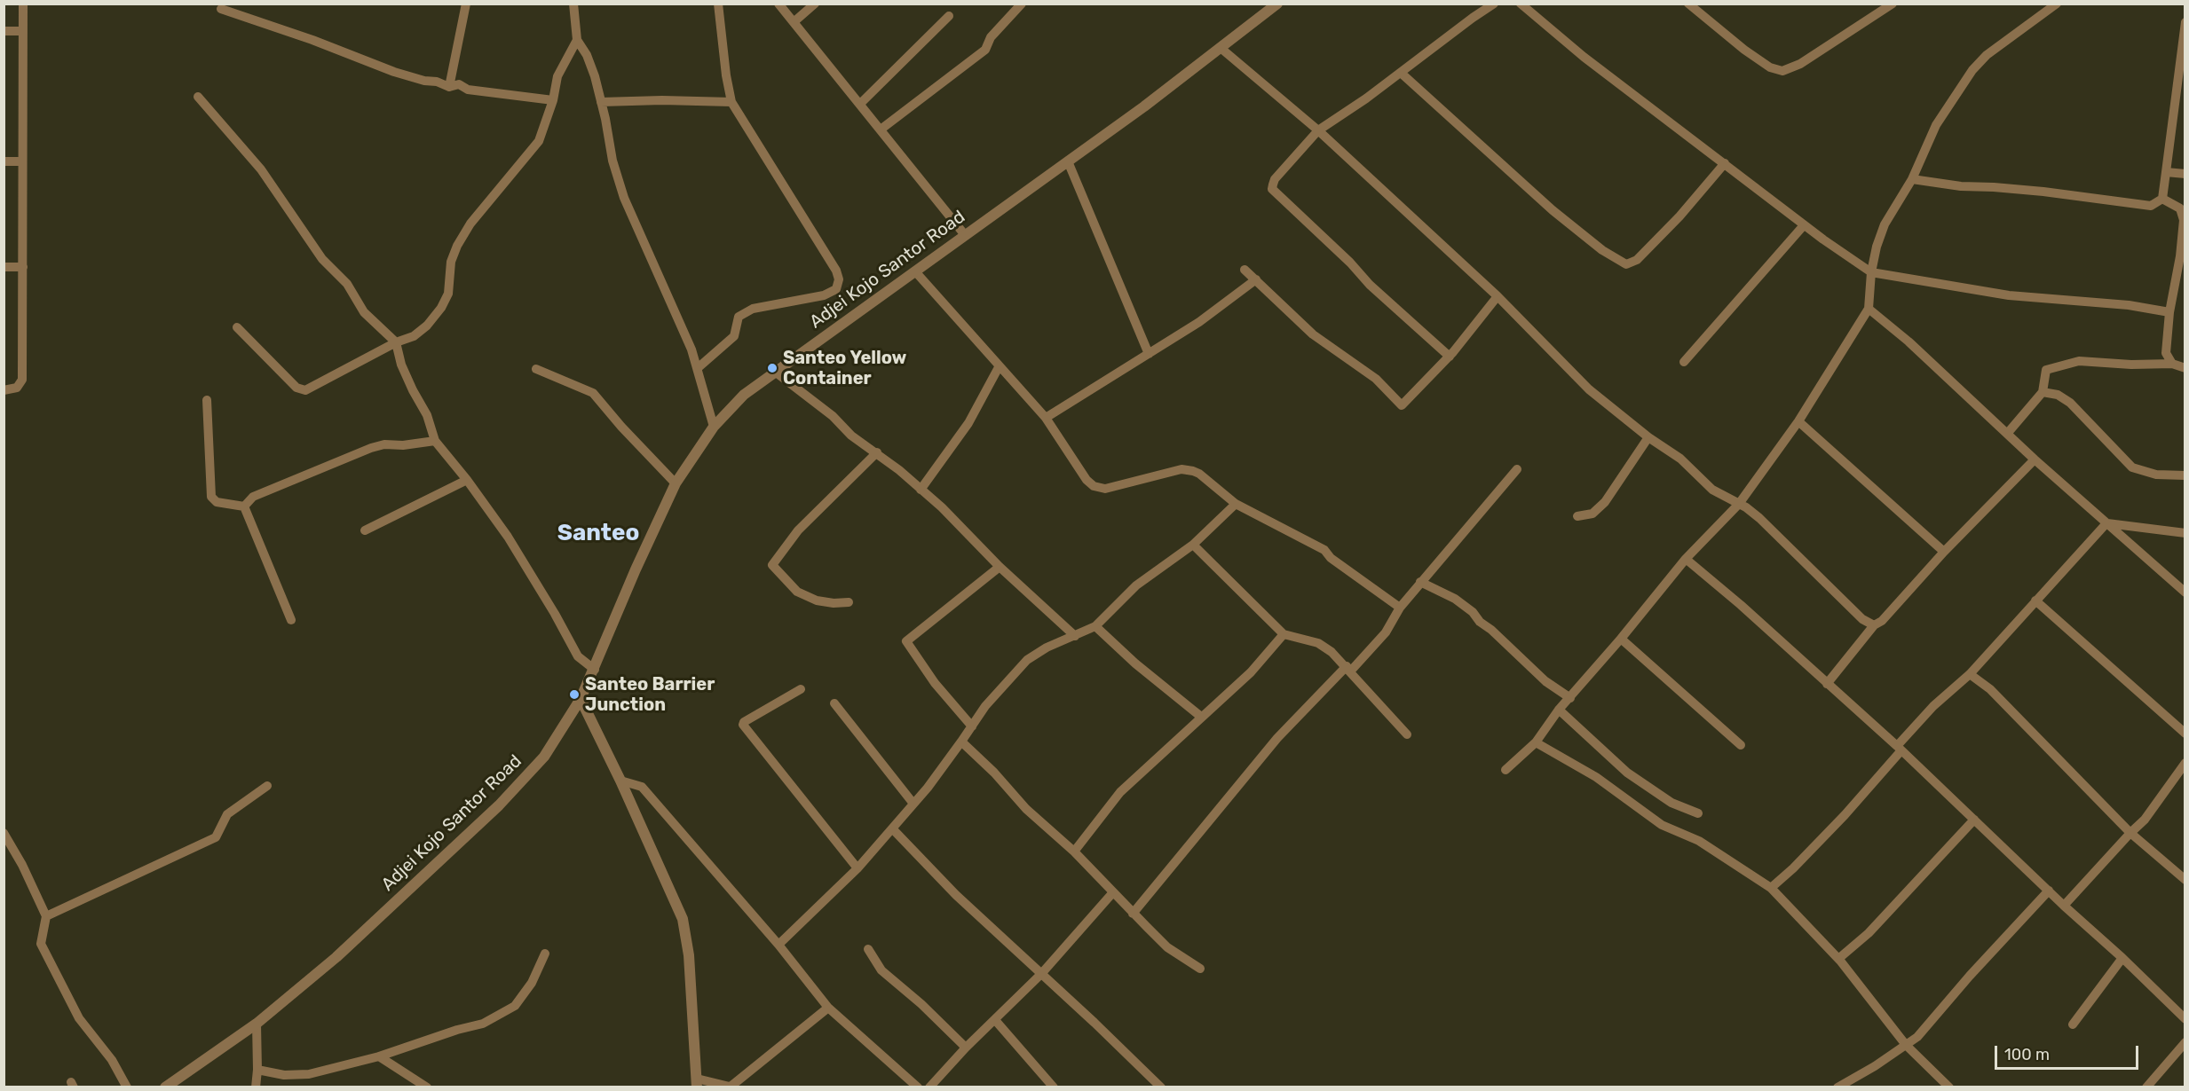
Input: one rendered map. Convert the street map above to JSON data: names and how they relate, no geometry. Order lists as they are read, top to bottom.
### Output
{
  "streets": {
    "street": ["Adjei Kojo Santor Road"]
  },
  "districts": ["Santeo"],
  "places": ["Santeo Yellow Container", "Santeo Barrier Junction"],
  "scale_bar": "100 m"
}
